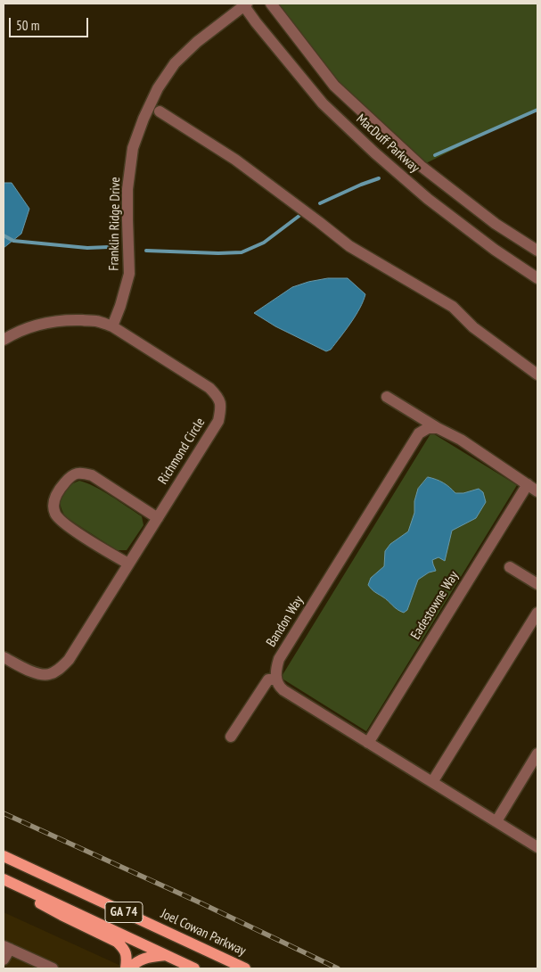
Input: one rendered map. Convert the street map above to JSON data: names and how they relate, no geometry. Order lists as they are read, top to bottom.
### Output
{
  "streets": {
    "main road": ["GA 74", "Joel Cowan Parkway"],
    "street": [
      "MacDuff Parkway",
      "Franklin Ridge Drive",
      "Richmond Circle",
      "Eadestowne Way",
      "Bandon Way"
    ]
  },
  "crossings": [
    ["MacDuff Parkway", "Franklin Ridge Drive"],
    ["Franklin Ridge Drive", "Richmond Circle"]
  ],
  "scale_bar": "50 m"
}
